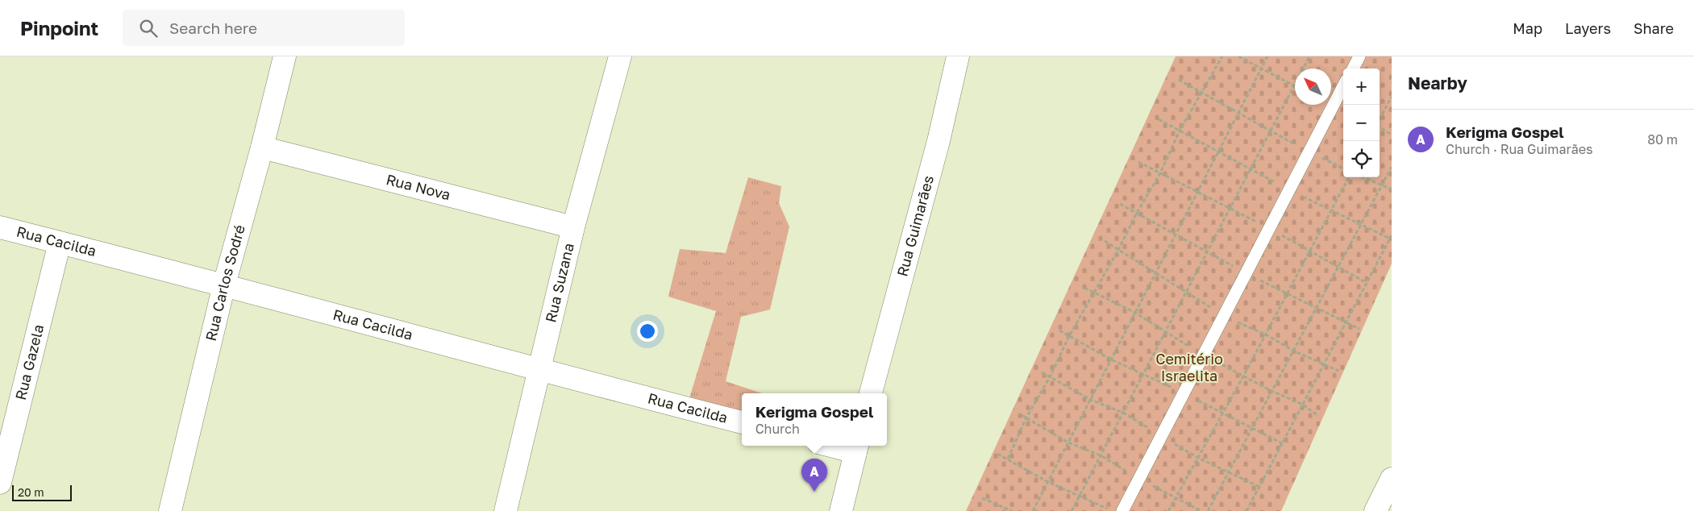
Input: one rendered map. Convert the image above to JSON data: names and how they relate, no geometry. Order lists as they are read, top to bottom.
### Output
{
  "streets": {
    "street": [
      "Rua Nova",
      "Rua Guimarães",
      "Rua Cacilda",
      "Rua Carlos Sodré",
      "Rua Suzana",
      "Rua Gazela"
    ]
  },
  "crossings": [
    ["Rua Nova", "Rua Carlos Sodré"],
    ["Rua Nova", "Rua Suzana"],
    ["Rua Cacilda", "Rua Carlos Sodré"],
    ["Rua Cacilda", "Rua Suzana"],
    ["Rua Cacilda", "Rua Gazela"]
  ],
  "parks": ["Cemitério Israelita"],
  "scale_bar": "20 m",
  "north": "top left",
  "page": {
    "header": "Pinpoint",
    "search": "Search here",
    "nav": ["Map", "Layers", "Share"],
    "heading": "Nearby",
    "map_buttons": ["+", "−"],
    "list": [
      {
        "mark": "A",
        "name": "Kerigma Gospel",
        "note": "Church · Rua Guimarães",
        "value": "80 m"
      }
    ],
    "popup": ["Kerigma Gospel", "Church"],
    "pins": "A",
    "scale": "20 m"
  }
}
